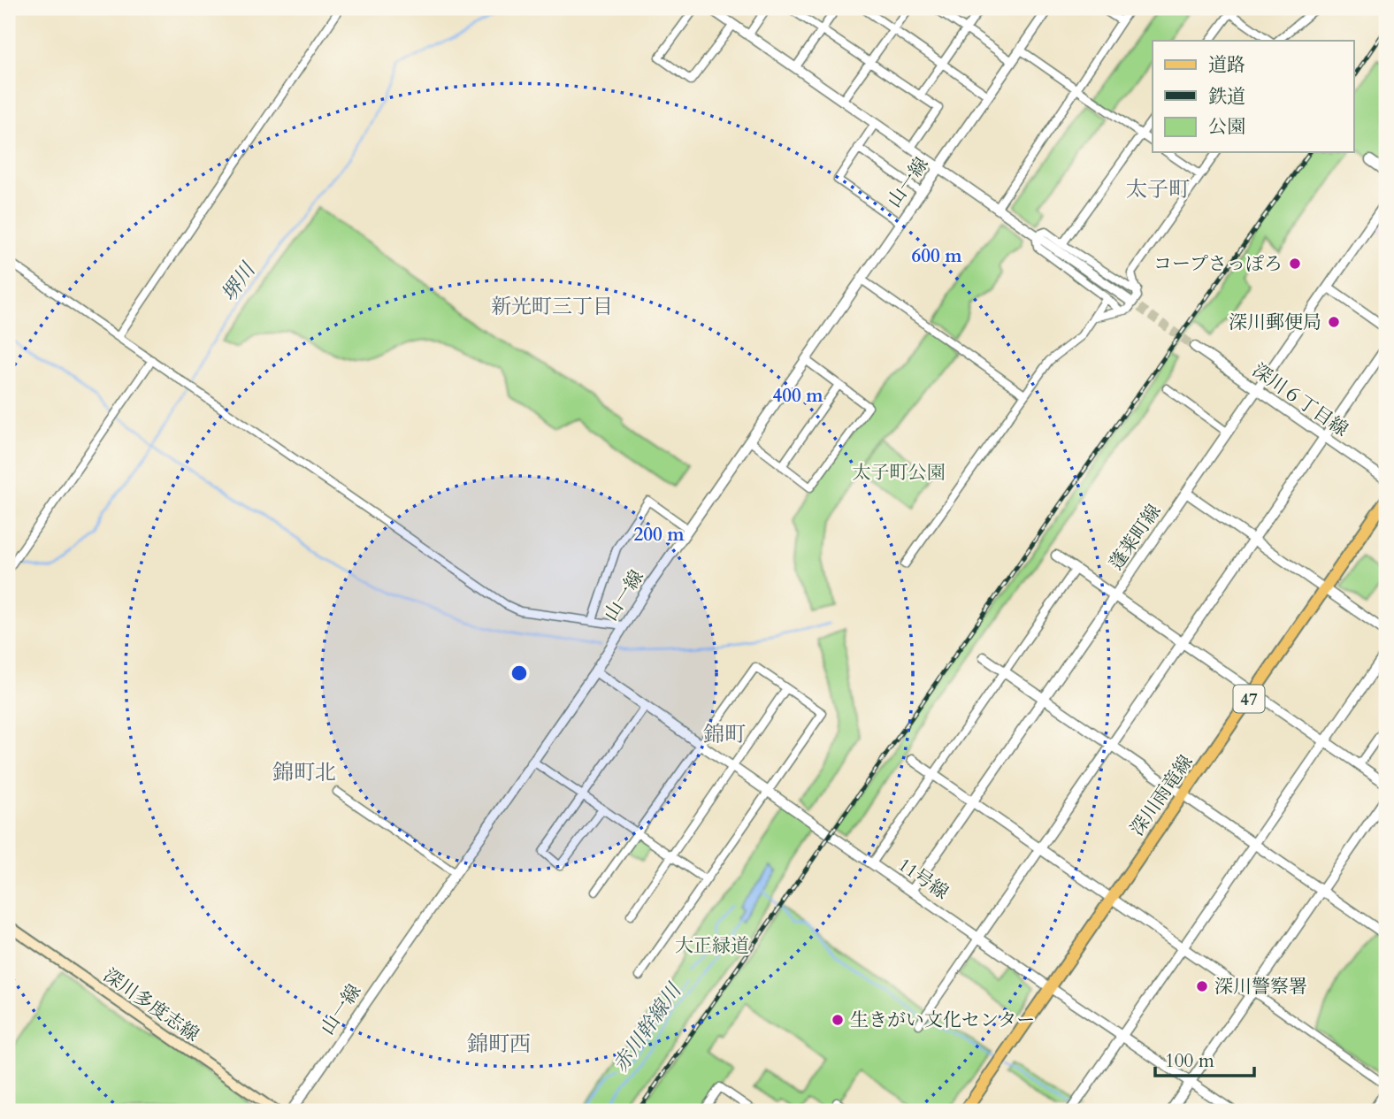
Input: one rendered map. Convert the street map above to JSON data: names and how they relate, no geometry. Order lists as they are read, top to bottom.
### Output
{
  "streets": {
    "main road": ["47", "深川雨竜線", "深川多度志線"],
    "street": [
      "山一線",
      "深川６丁目線",
      "蓬莱町線",
      "11号線"
    ]
  },
  "crossings": [
    ["山一線", "11号線"],
    ["深川６丁目線", "蓬莱町線"],
    ["蓬莱町線", "11号線"],
    ["深川雨竜線", "11号線"]
  ],
  "districts": [
    "太子町",
    "新光町三丁目",
    "錦町",
    "錦町北",
    "錦町西"
  ],
  "water": ["堺川", "赤川幹線川"],
  "parks": ["太子町公園", "大正緑道"],
  "places": [
    "コープさっぽろ",
    "深川郵便局",
    "深川警察署",
    "生きがい文化センター"
  ],
  "legend": ["道路", "鉄道", "公園"],
  "scale_bar": "100 m",
  "rings": ["600 m", "400 m", "200 m"]
}
